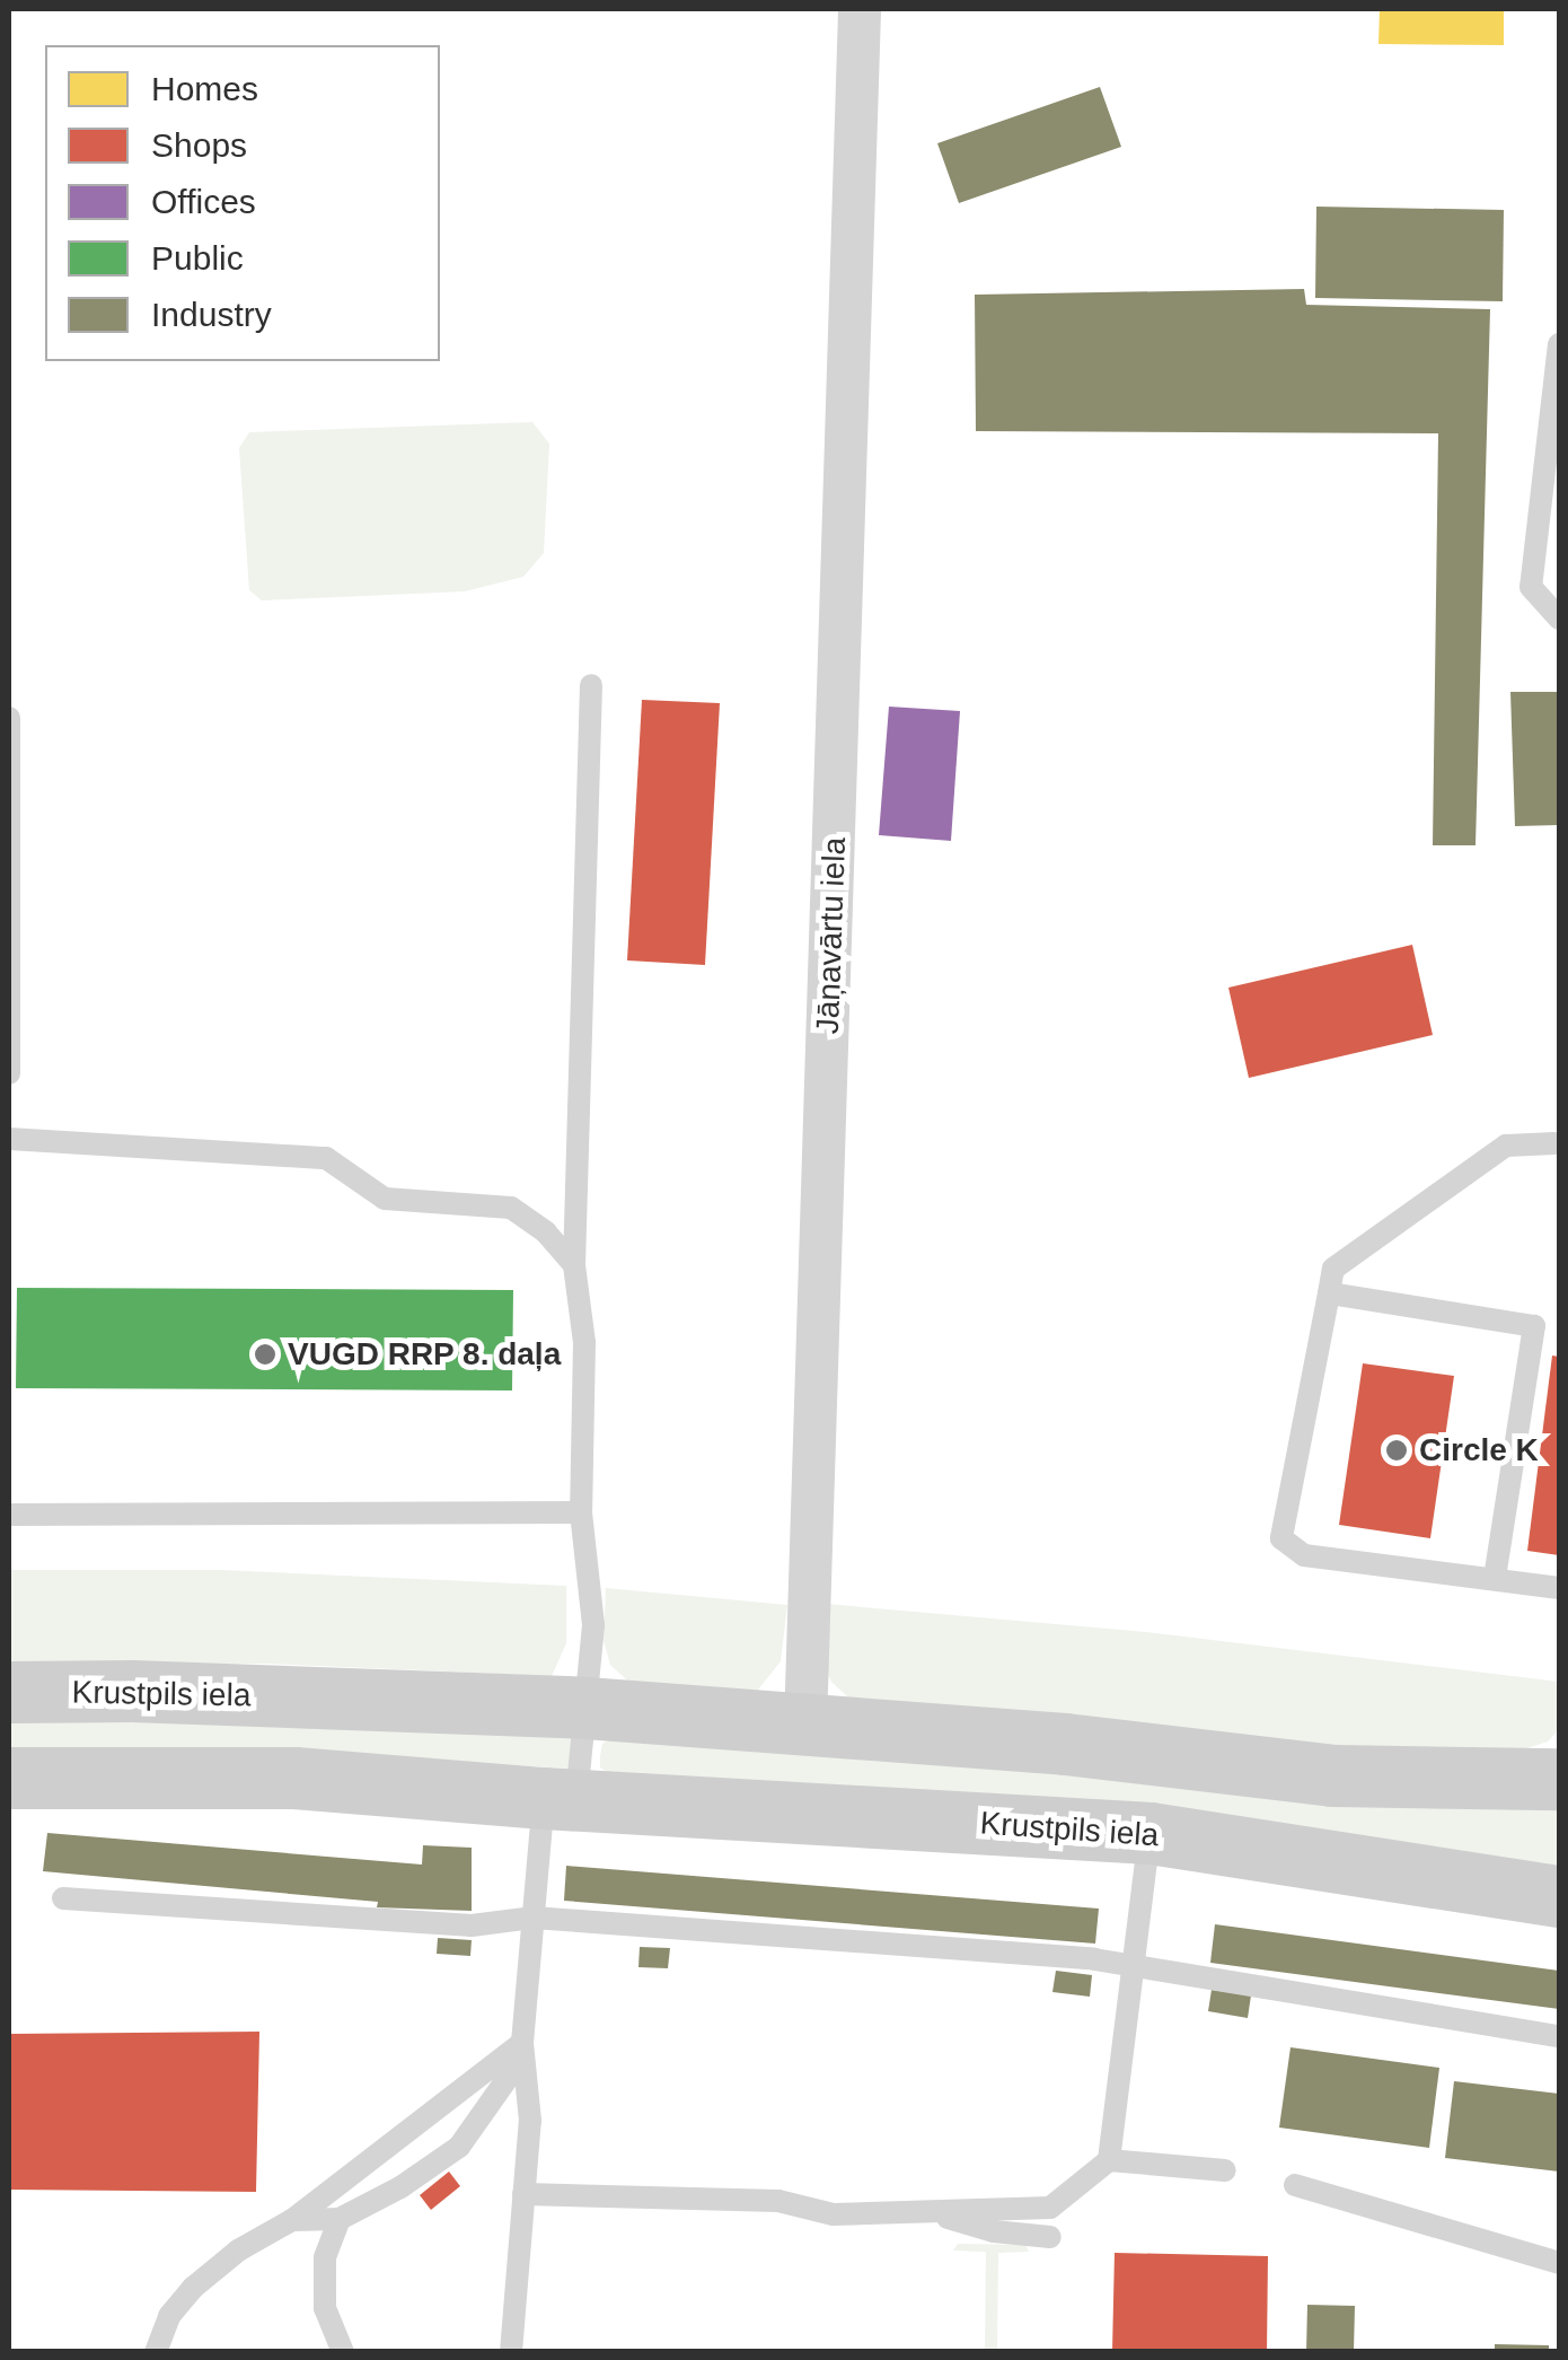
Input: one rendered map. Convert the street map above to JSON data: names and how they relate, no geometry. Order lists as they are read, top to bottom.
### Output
{
  "streets": {
    "main road": ["Krustpils iela"],
    "street": ["Jāņavārtu iela"]
  },
  "crossings": [
    ["Jāņavārtu iela", "Krustpils iela"]
  ],
  "places": ["VUGD RRP 8. daļa", "Circle K"],
  "legend": [
    "Homes",
    "Shops",
    "Offices",
    "Public",
    "Industry"
  ]
}
